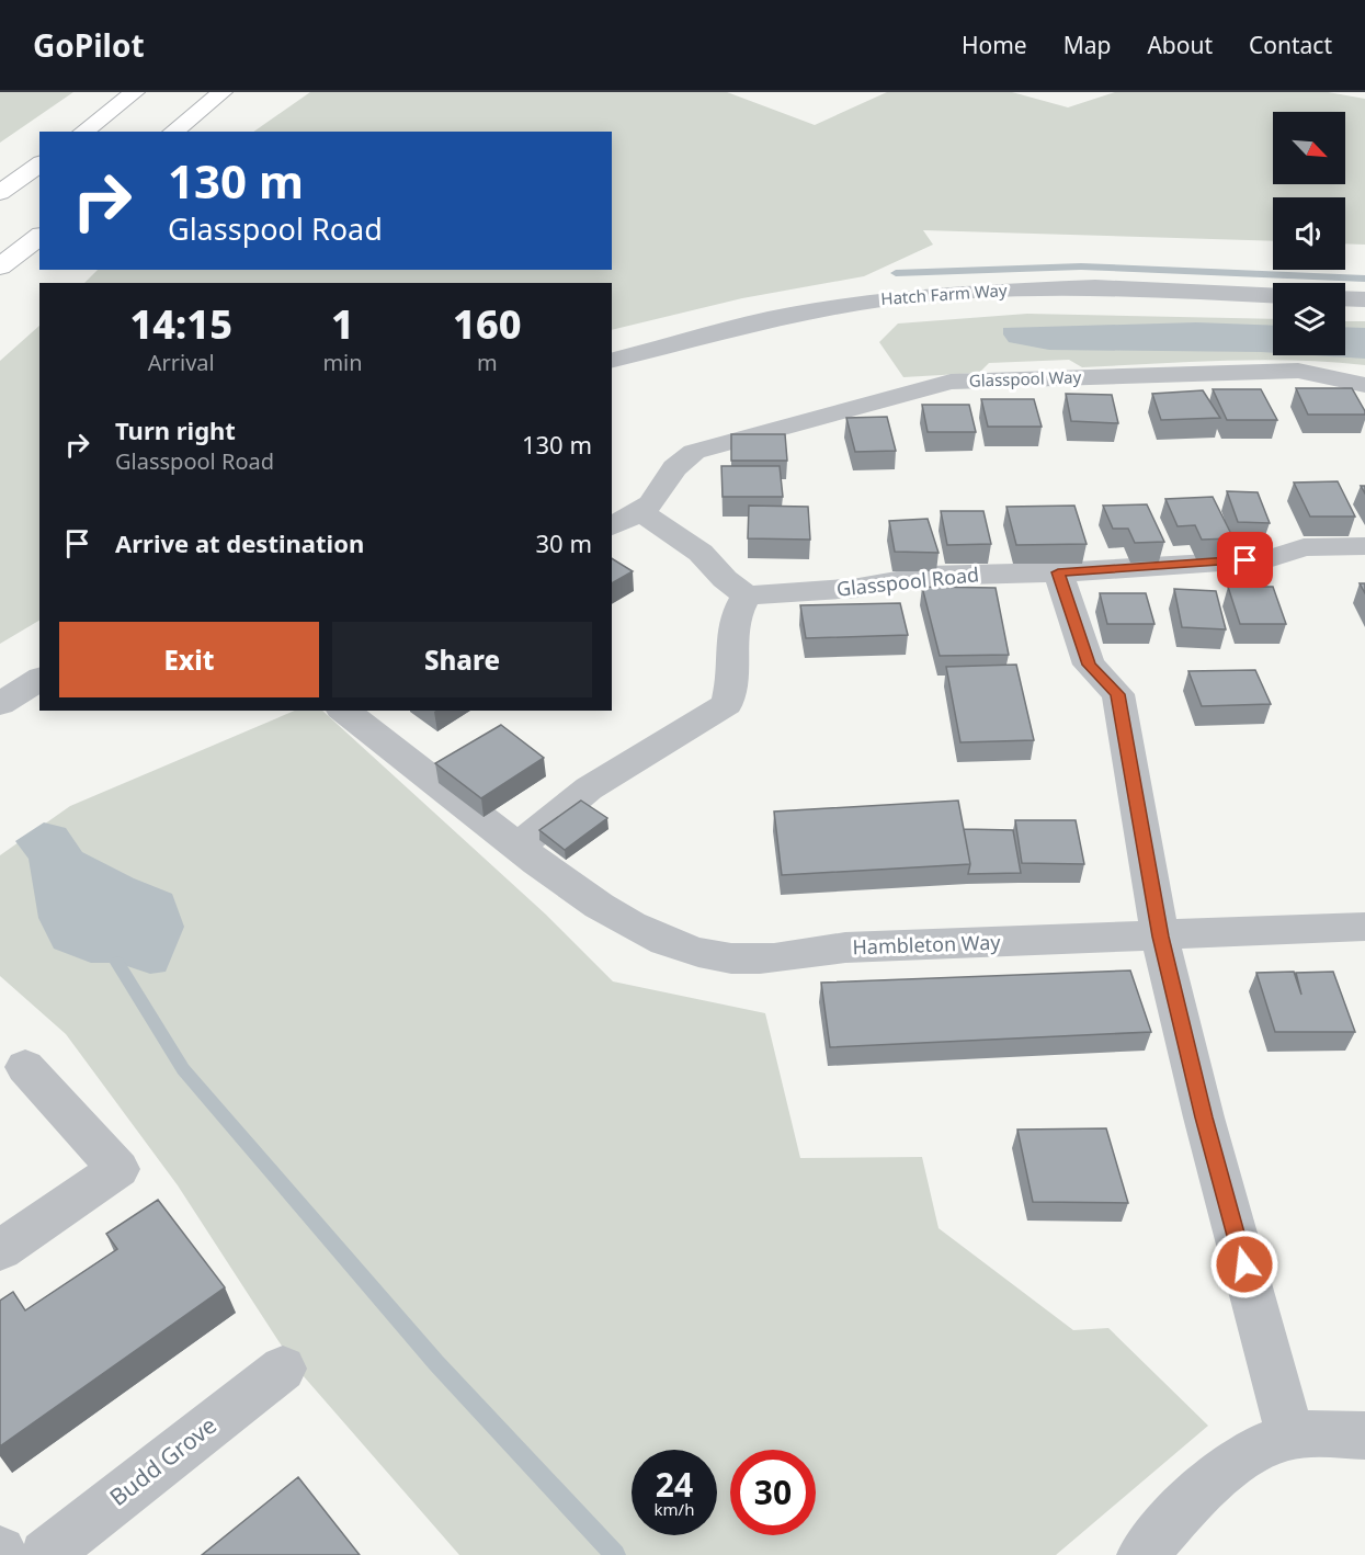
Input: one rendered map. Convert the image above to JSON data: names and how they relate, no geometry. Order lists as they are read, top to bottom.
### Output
{
  "streets": {
    "street": [
      "Hatch Farm Way",
      "Glasspool Way",
      "Glasspool Road",
      "Hambleton Way",
      "Budd Grove"
    ]
  },
  "north": "bottom right",
  "page": {
    "header": "GoPilot",
    "nav": [
      "Home",
      "Map",
      "About",
      "Contact"
    ],
    "turn": ["130 m", "Glasspool Road"],
    "eta": [
      "14:15",
      "Arrival",
      "1",
      "min",
      "160",
      "m"
    ],
    "list": [
      {
        "name": "Turn right",
        "note": "Glasspool Road",
        "value": "130 m"
      },
      {
        "name": "Arrive at destination",
        "value": "30 m"
      }
    ],
    "buttons": ["Exit", "Share"],
    "speed": "24 km/h",
    "limit": "30"
  }
}
